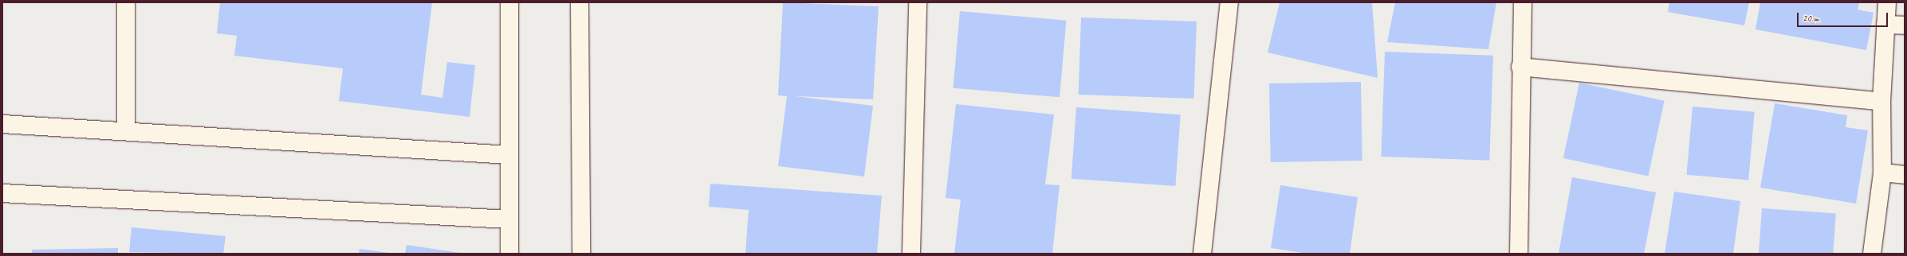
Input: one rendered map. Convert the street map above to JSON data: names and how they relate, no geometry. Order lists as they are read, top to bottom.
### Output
{
  "scale_bar": "20 m"
}
